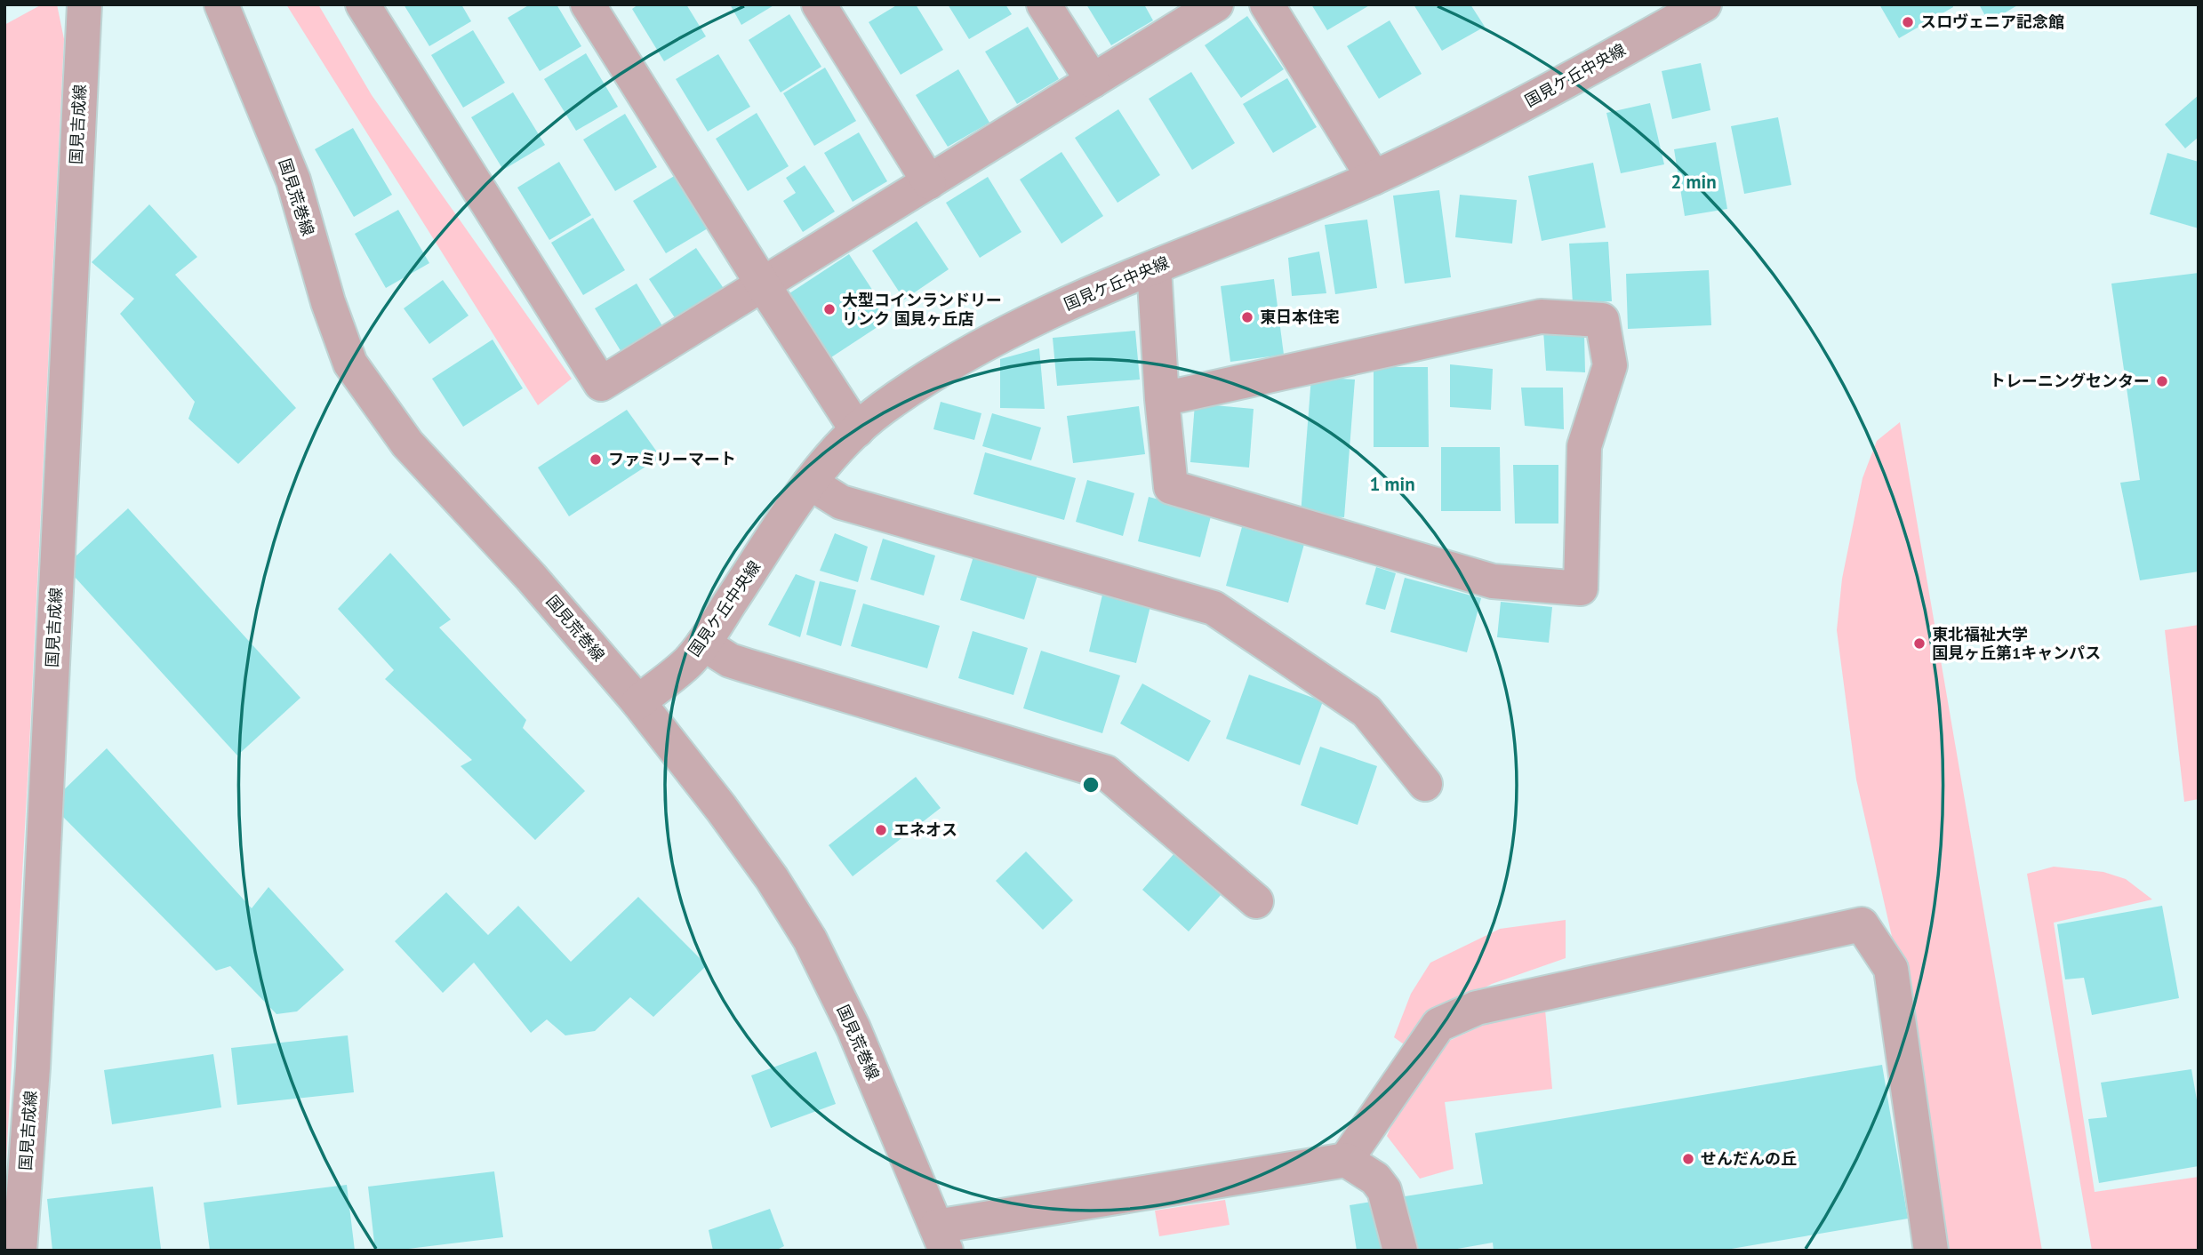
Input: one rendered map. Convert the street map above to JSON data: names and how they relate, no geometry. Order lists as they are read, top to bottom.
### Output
{
  "streets": {
    "street": ["国見ケ丘中央線", "国見吉成線", "国見荒巻線"]
  },
  "crossings": [
    ["国見ケ丘中央線", "国見荒巻線"]
  ],
  "places": [
    "スロヴェニア記念館",
    "大型コインランドリー リンク 国見ヶ丘店",
    "東日本住宅",
    "トレーニングセンター",
    "ファミリーマート",
    "東北福祉大学 国見ヶ丘第1キャンパス",
    "エネオス",
    "せんだんの丘"
  ],
  "rings": ["2 min", "1 min"]
}
